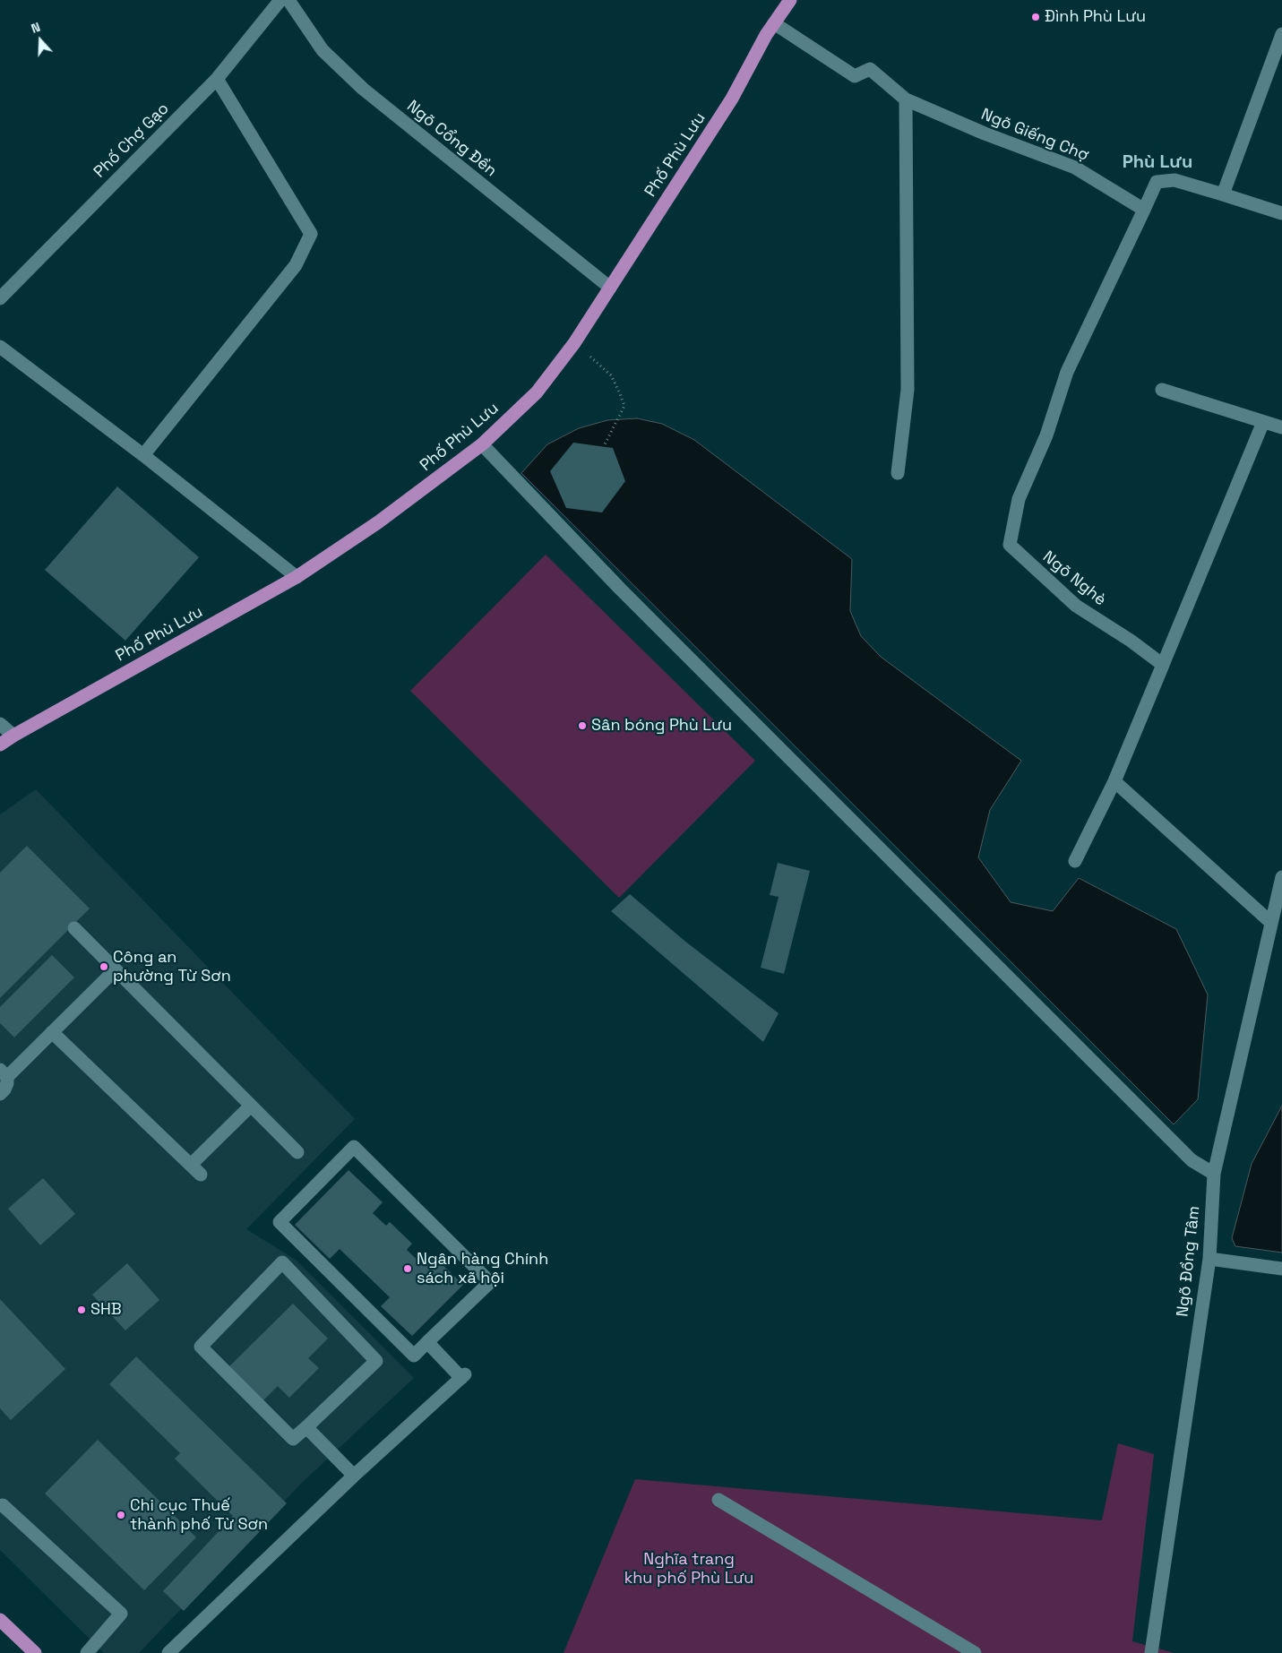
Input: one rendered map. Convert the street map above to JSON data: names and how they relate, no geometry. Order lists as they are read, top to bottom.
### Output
{
  "streets": {
    "main road": ["Phố Phù Lưu"],
    "street": [
      "Ngõ Giếng Chợ",
      "Ngõ Cổng Đền",
      "Phố Chợ Gạo",
      "Ngõ Nghè",
      "Ngõ Đồng Tâm"
    ]
  },
  "crossings": [
    ["Ngõ Giếng Chợ", "Phố Phù Lưu"],
    ["Ngõ Giếng Chợ", "Ngõ Nghè"],
    ["Ngõ Cổng Đền", "Phố Phù Lưu"]
  ],
  "districts": ["Phù Lưu"],
  "parks": ["Nghĩa trang khu phố Phù Lưu"],
  "places": [
    "Đình Phù Lưu",
    "Sân bóng Phù Lưu",
    "Công an phường Từ Sơn",
    "Ngân hàng Chính sách xã hội",
    "SHB",
    "Chi cục Thuế thành phố Từ Sơn"
  ],
  "north": "top"
}
